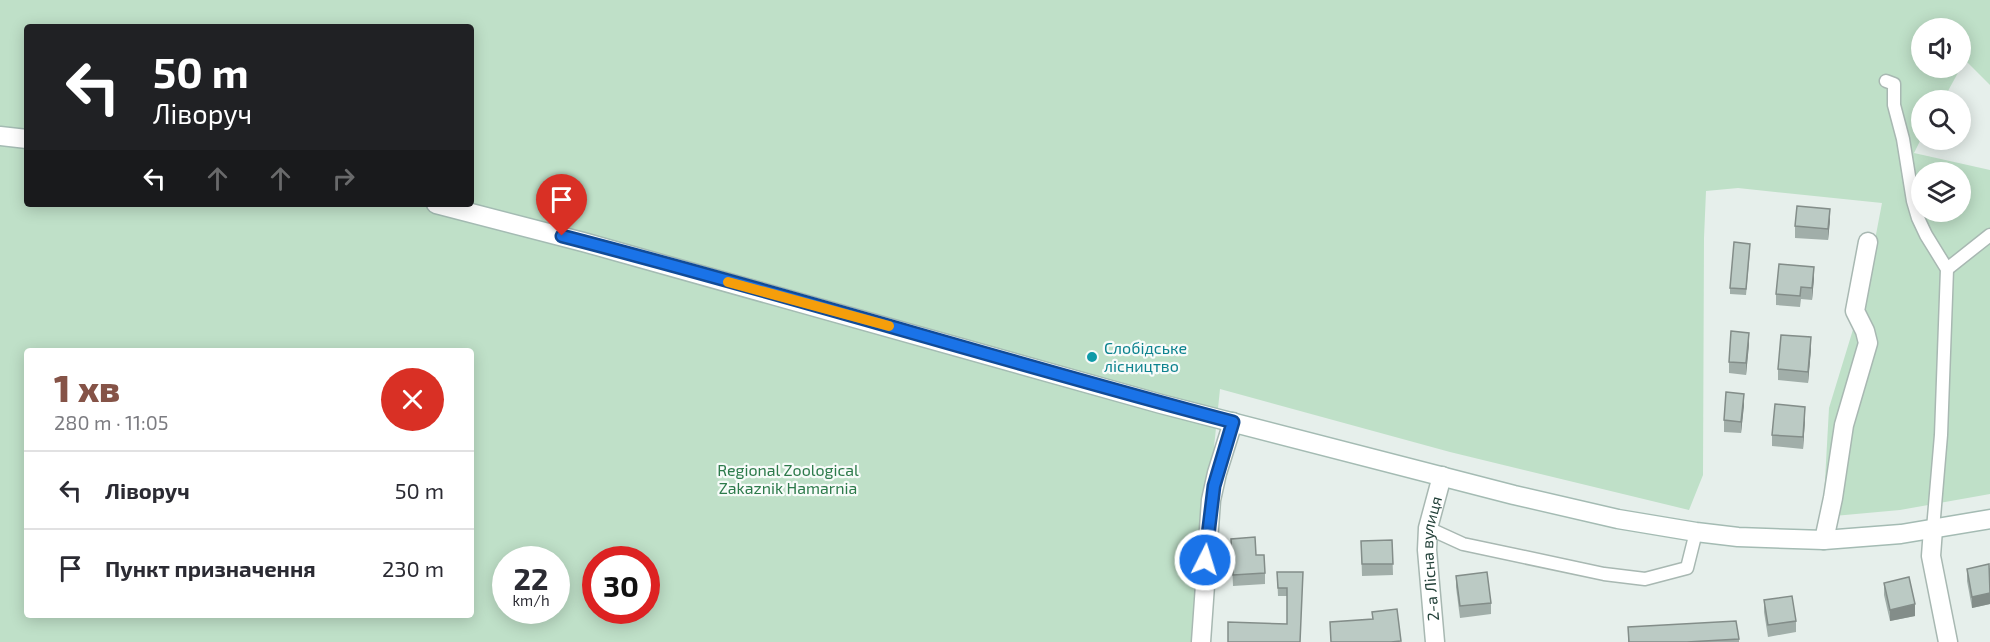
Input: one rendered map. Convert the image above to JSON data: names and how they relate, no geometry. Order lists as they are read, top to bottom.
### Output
{
  "streets": {
    "street": ["2-а Лісна вулиця"]
  },
  "parks": ["Regional Zoological Zakaznik Hamarnia"],
  "places": ["Слобідське лісництво"],
  "page": {
    "turn": ["50 m", "Ліворуч"],
    "heading": ["1 хв", "280 m · 11:05"],
    "list": [
      {
        "name": "Ліворуч",
        "value": "50 m"
      },
      {
        "name": "Пункт призначення",
        "value": "230 m"
      }
    ],
    "speed": "22 km/h",
    "limit": "30"
  }
}
